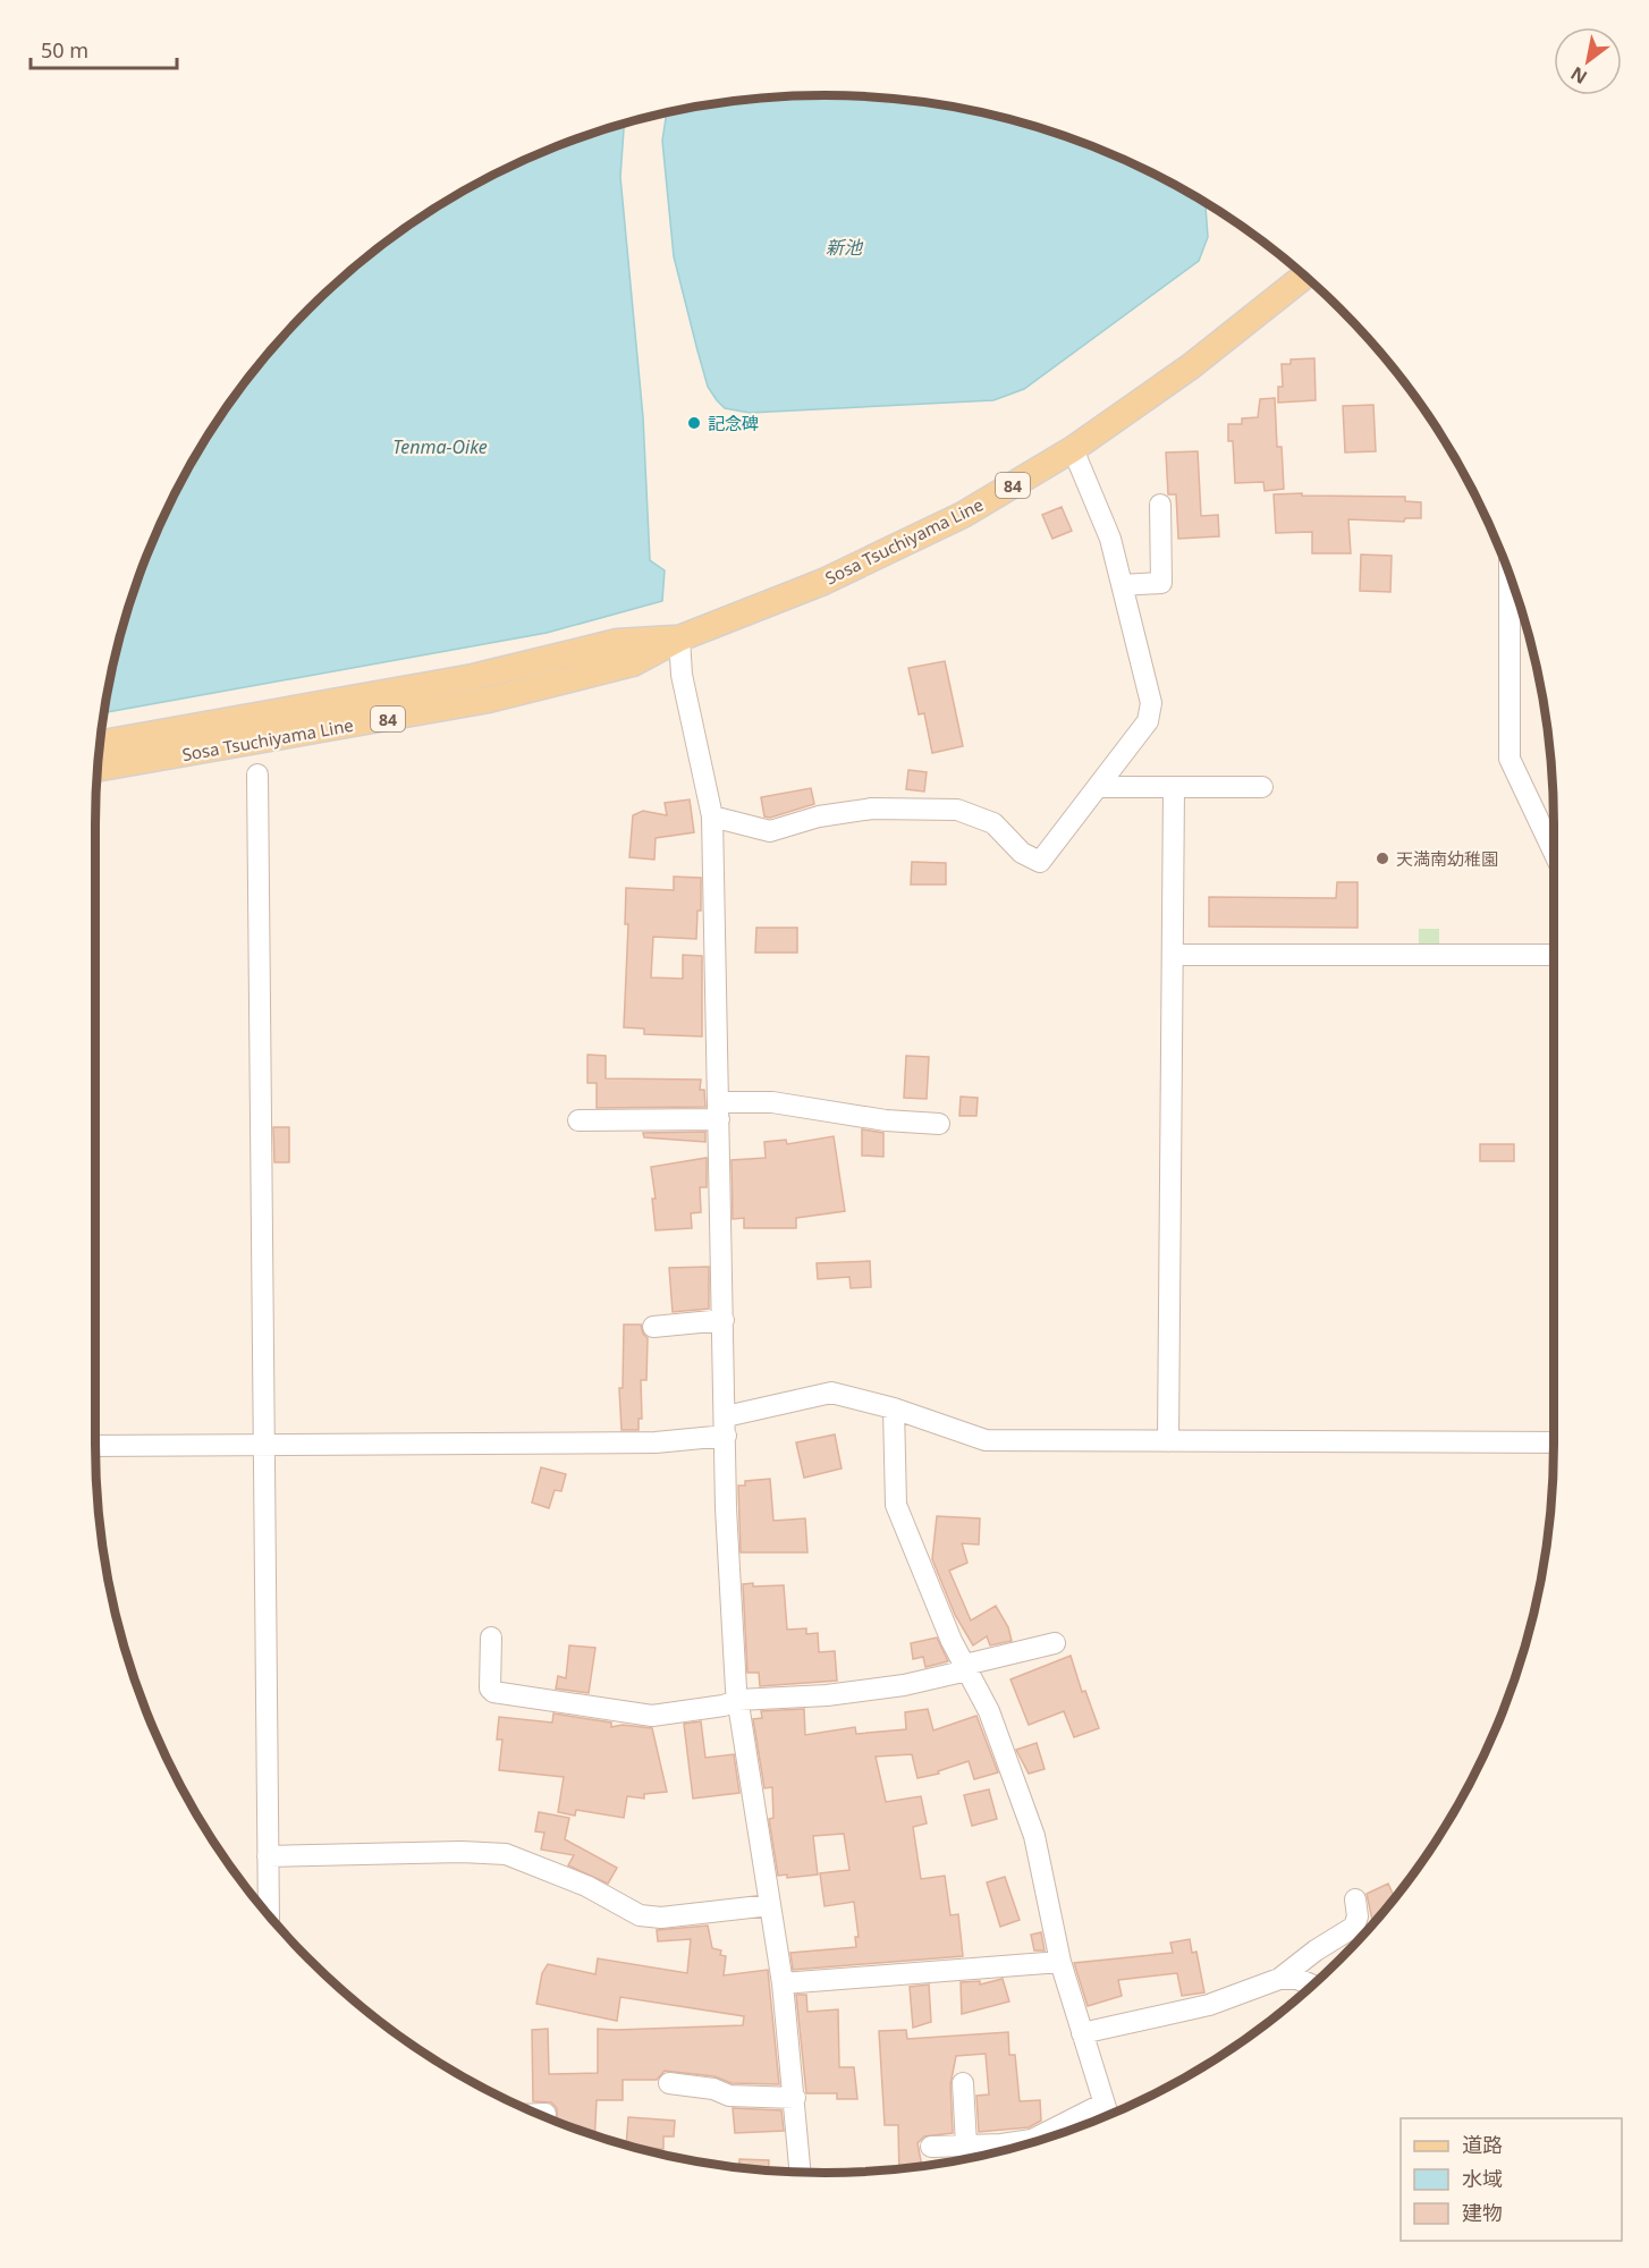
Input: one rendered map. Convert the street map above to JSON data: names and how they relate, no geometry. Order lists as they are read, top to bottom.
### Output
{
  "streets": {
    "main road": ["84", "Sosa Tsuchiyama Line"]
  },
  "water": ["新池", "Tenma-Oike"],
  "places": ["記念碑", "天満南幼稚園"],
  "legend": ["道路", "水域", "建物"],
  "scale_bar": "50 m",
  "north": "bottom left"
}
